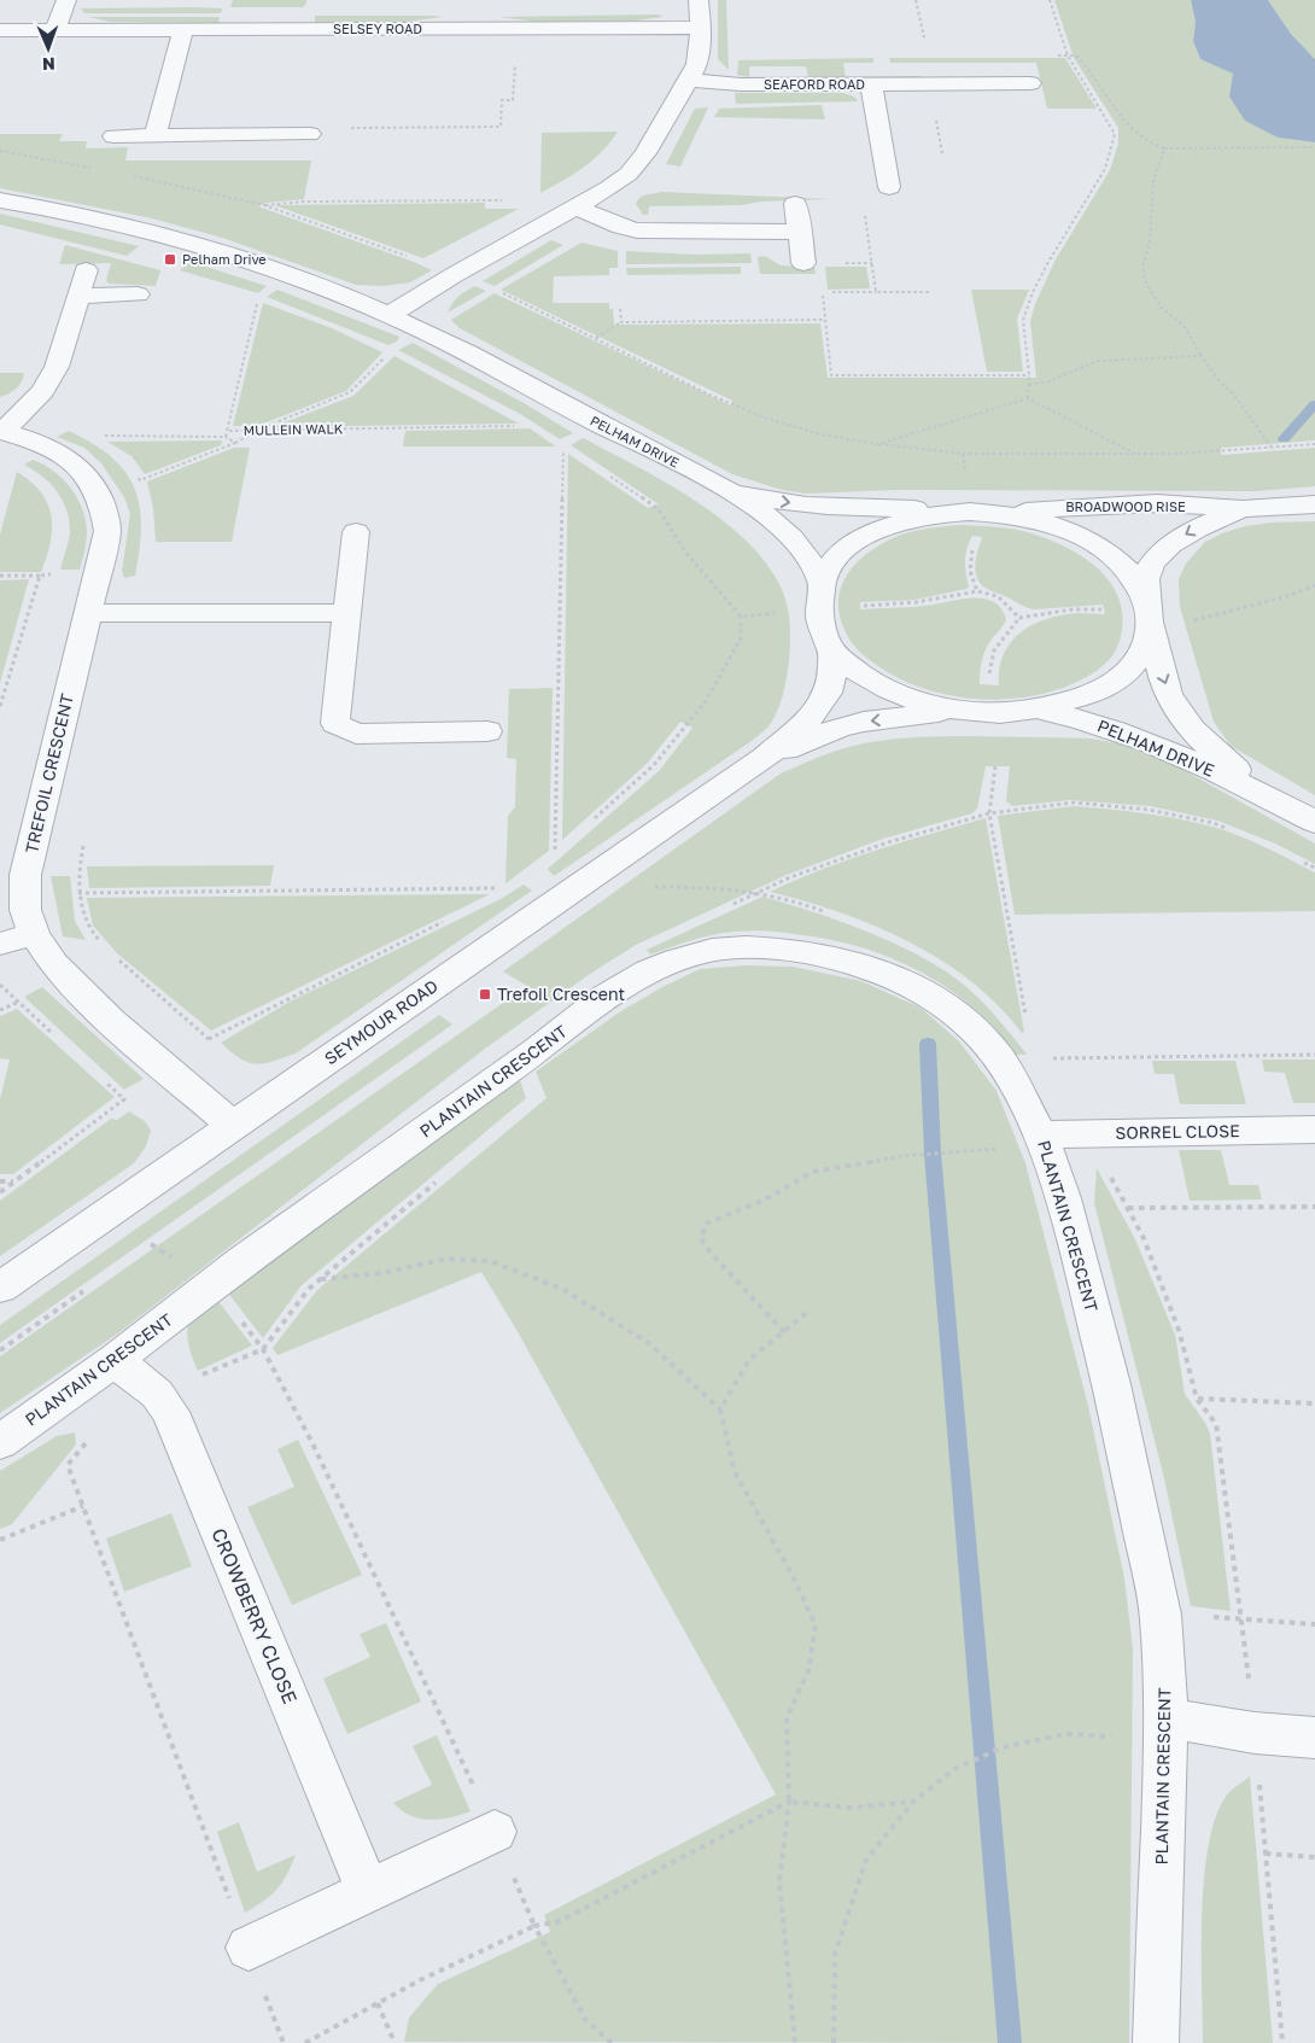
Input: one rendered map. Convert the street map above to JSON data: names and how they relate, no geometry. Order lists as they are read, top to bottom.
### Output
{
  "streets": {
    "street": [
      "SELSEY ROAD",
      "SEAFORD ROAD",
      "PELHAM DRIVE",
      "BROADWOOD RISE",
      "TREFOIL CRESCENT",
      "SEYMOUR ROAD",
      "PLANTAIN CRESCENT",
      "SORREL CLOSE",
      "CROWBERRY CLOSE"
    ],
    "path": ["MULLEIN WALK"]
  },
  "crossings": [
    ["MULLEIN WALK", "PELHAM DRIVE"],
    ["PELHAM DRIVE", "BROADWOOD RISE"],
    ["TREFOIL CRESCENT", "SEYMOUR ROAD"],
    ["PLANTAIN CRESCENT", "SORREL CLOSE"],
    ["PLANTAIN CRESCENT", "CROWBERRY CLOSE"]
  ],
  "places": {
    "transit": ["Pelham Drive", "Trefoil Crescent"]
  },
  "north": "bottom"
}
